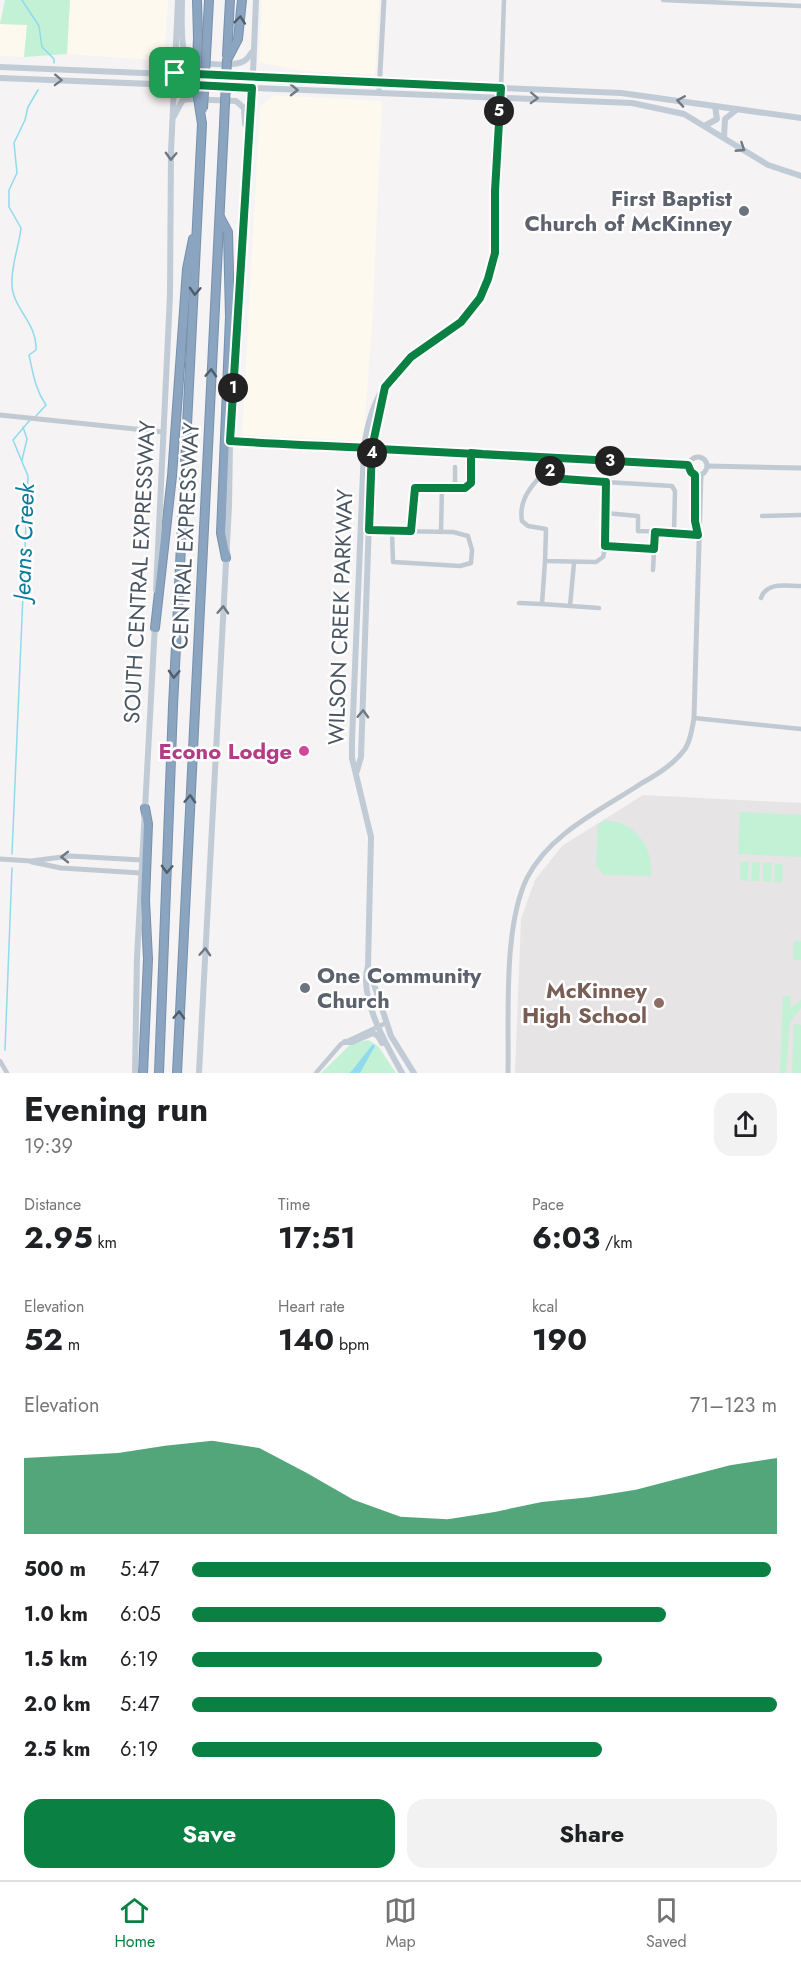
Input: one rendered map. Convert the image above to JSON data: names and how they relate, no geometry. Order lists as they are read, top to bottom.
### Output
{
  "streets": {
    "highway": ["CENTRAL EXPRESSWAY"],
    "main road": ["SOUTH CENTRAL EXPRESSWAY", "WILSON CREEK PARKWAY"]
  },
  "water": ["Jeans Creek"],
  "places": [
    "First Baptist Church of McKinney",
    "Econo Lodge",
    "One Community Church",
    "McKinney High School"
  ],
  "page": {
    "pins": [
      "5",
      "1",
      "4",
      "3",
      "2"
    ],
    "heading": ["Evening run", "19:39"],
    "stats": [
      ["Distance", "2.95 km"],
      ["Time", "17:51"],
      ["Pace", "6:03 /km"],
      ["Elevation", "52 m"],
      ["Heart rate", "140 bpm"],
      ["kcal", "190"]
    ],
    "chart": ["Elevation", "71–123 m"],
    "list": [
      {
        "name": "500 m",
        "note": "5:47"
      },
      {
        "name": "1.0 km",
        "note": "6:05"
      },
      {
        "name": "1.5 km",
        "note": "6:19"
      },
      {
        "name": "2.0 km",
        "note": "5:47"
      },
      {
        "name": "2.5 km",
        "note": "6:19"
      }
    ],
    "buttons": ["Save", "Share"],
    "tabs": ["Home", "Map", "Saved"]
  }
}
